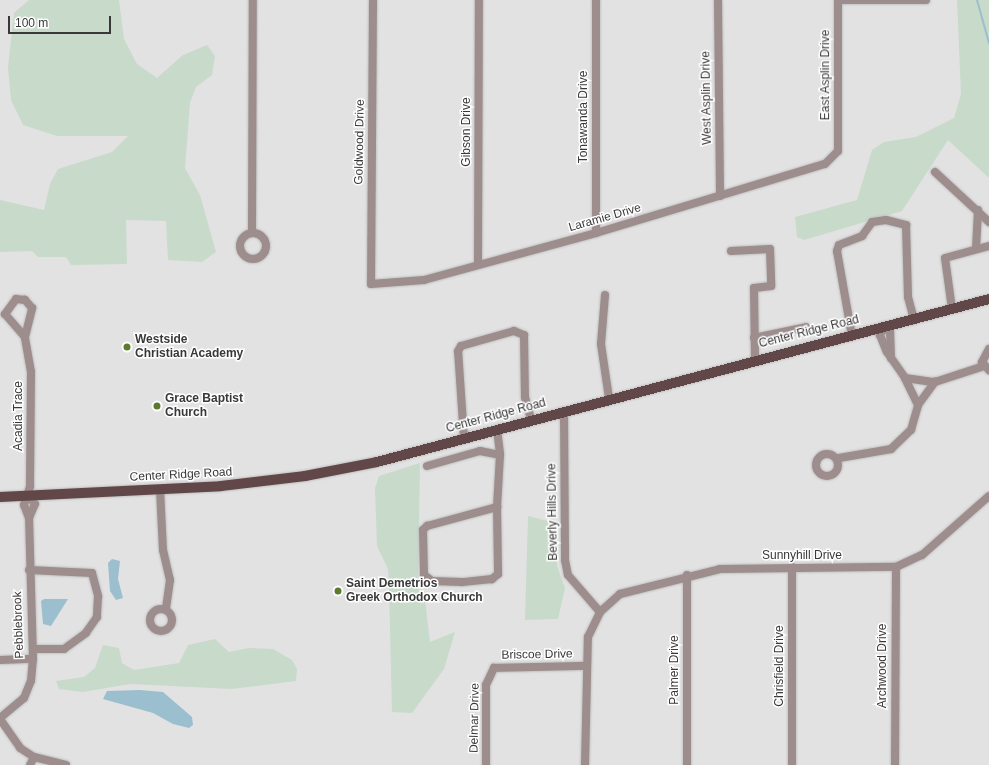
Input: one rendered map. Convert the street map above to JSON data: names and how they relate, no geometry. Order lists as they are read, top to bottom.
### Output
{
  "streets": {
    "main road": ["Center Ridge Road"],
    "street": [
      "East Asplin Drive",
      "West Asplin Drive",
      "Tonawanda Drive",
      "Gibson Drive",
      "Goldwood Drive",
      "Laramie Drive",
      "Acadia Trace",
      "Beverly Hills Drive",
      "Sunnyhill Drive",
      "Pebblebrook",
      "Briscoe Drive",
      "Chrisfield Drive",
      "Archwood Drive",
      "Palmer Drive",
      "Delmar Drive"
    ]
  },
  "crossings": [
    ["East Asplin Drive", "Laramie Drive"],
    ["West Asplin Drive", "Laramie Drive"],
    ["Tonawanda Drive", "Laramie Drive"],
    ["Gibson Drive", "Laramie Drive"],
    ["Goldwood Drive", "Laramie Drive"],
    ["Center Ridge Road", "Acadia Trace"],
    ["Center Ridge Road", "Beverly Hills Drive"],
    ["Center Ridge Road", "Pebblebrook"],
    ["Acadia Trace", "Pebblebrook"],
    ["Beverly Hills Drive", "Sunnyhill Drive"],
    ["Sunnyhill Drive", "Chrisfield Drive"],
    ["Sunnyhill Drive", "Archwood Drive"],
    ["Sunnyhill Drive", "Palmer Drive"],
    ["Briscoe Drive", "Delmar Drive"]
  ],
  "places": ["Westside Christian Academy", "Grace Baptist Church", "Saint Demetrios Greek Orthodox Church"],
  "scale_bar": "100 m"
}
